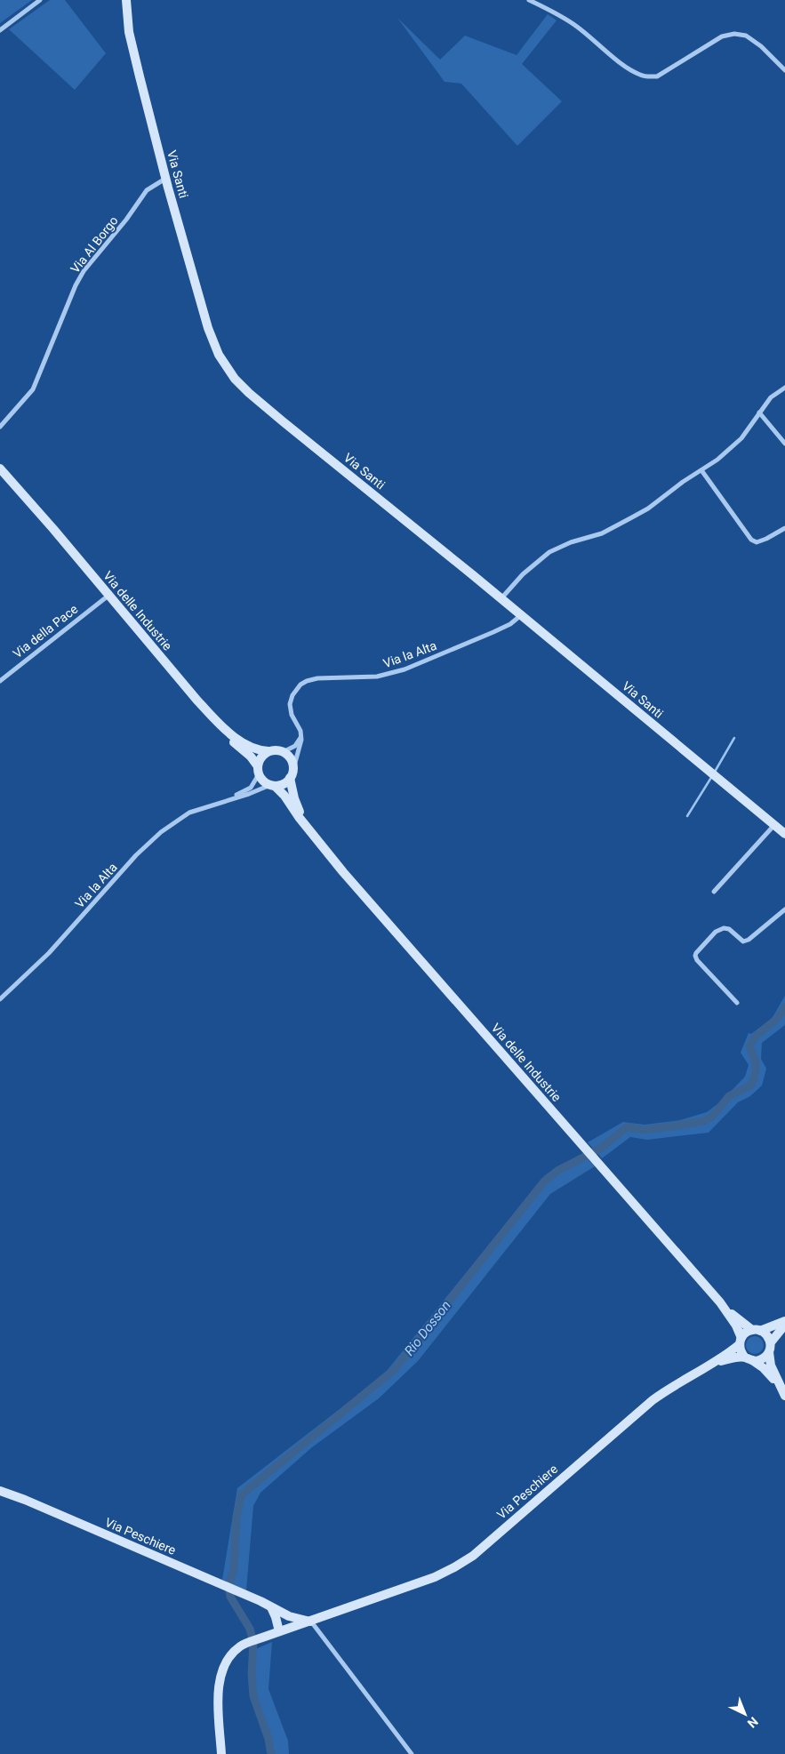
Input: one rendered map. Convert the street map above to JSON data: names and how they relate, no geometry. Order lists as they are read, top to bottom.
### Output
{
  "streets": {
    "street": [
      "Via Santi",
      "Via Al Borgo",
      "Via delle Industrie",
      "Via della Pace",
      "Via la Alta",
      "Via Peschiere"
    ]
  },
  "crossings": [
    ["Via Santi", "Via Al Borgo"],
    ["Via Santi", "Via la Alta"],
    ["Via delle Industrie", "Via della Pace"],
    ["Via delle Industrie", "Via Peschiere"]
  ],
  "water": ["Rio Dosson"],
  "north": "bottom right"
}
